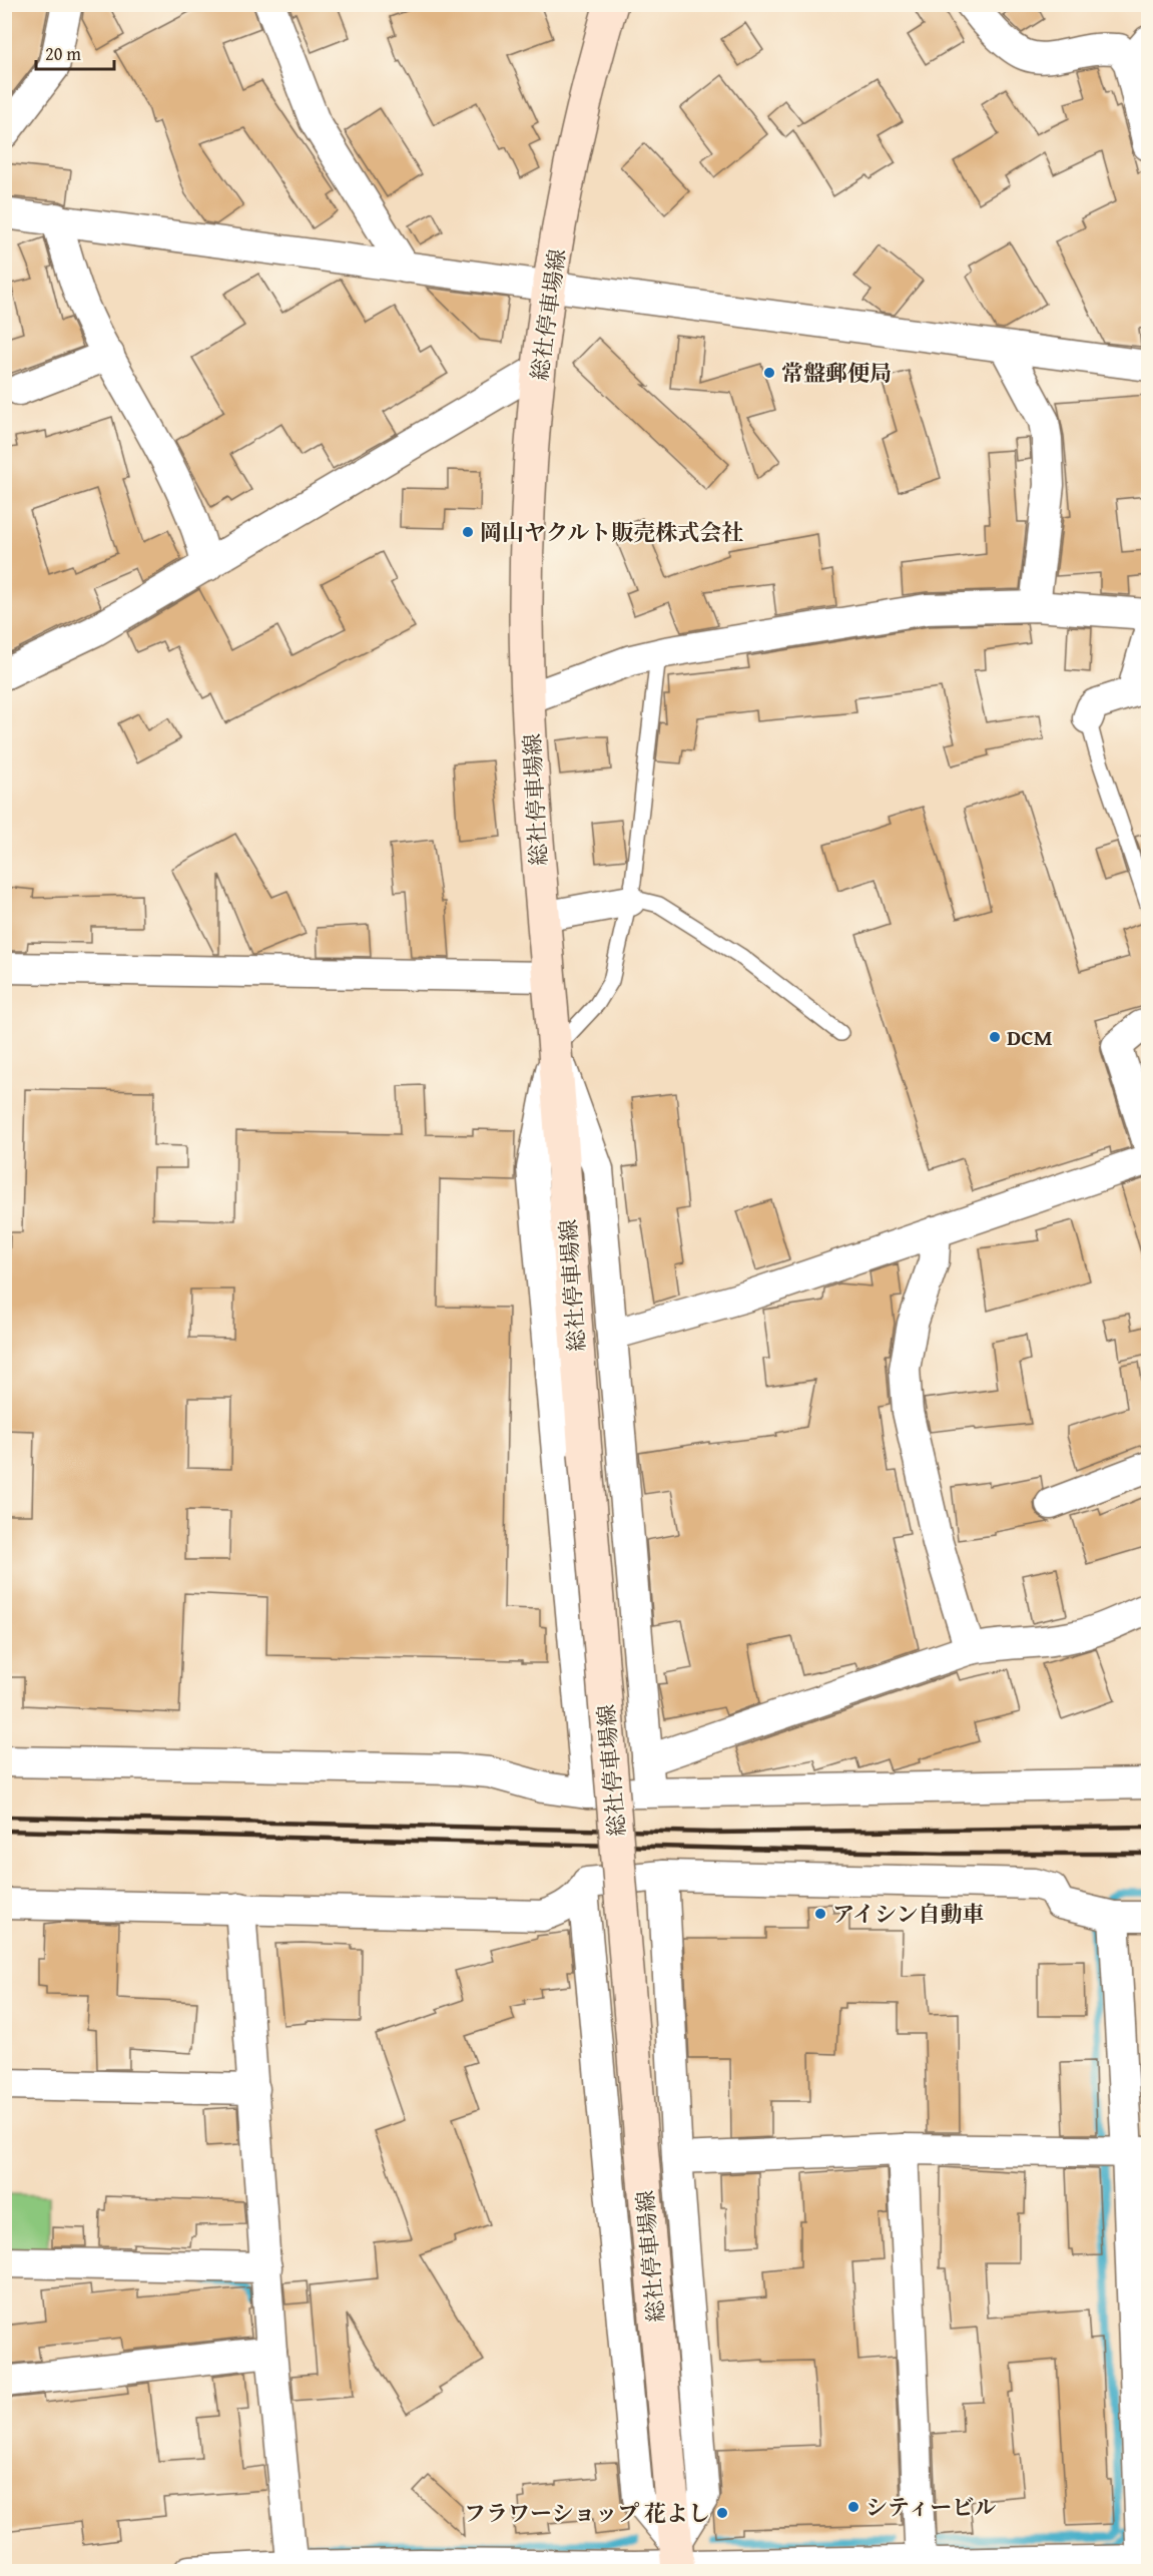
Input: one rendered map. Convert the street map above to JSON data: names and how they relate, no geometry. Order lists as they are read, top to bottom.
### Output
{
  "streets": {
    "main road": ["総社停車場線"]
  },
  "places": [
    "常盤郵便局",
    "岡山ヤクルト販売株式会社",
    "DCM",
    "アイシン自動車",
    "シティービル",
    "フラワーショップ 花よし"
  ],
  "scale_bar": "20 m"
}
